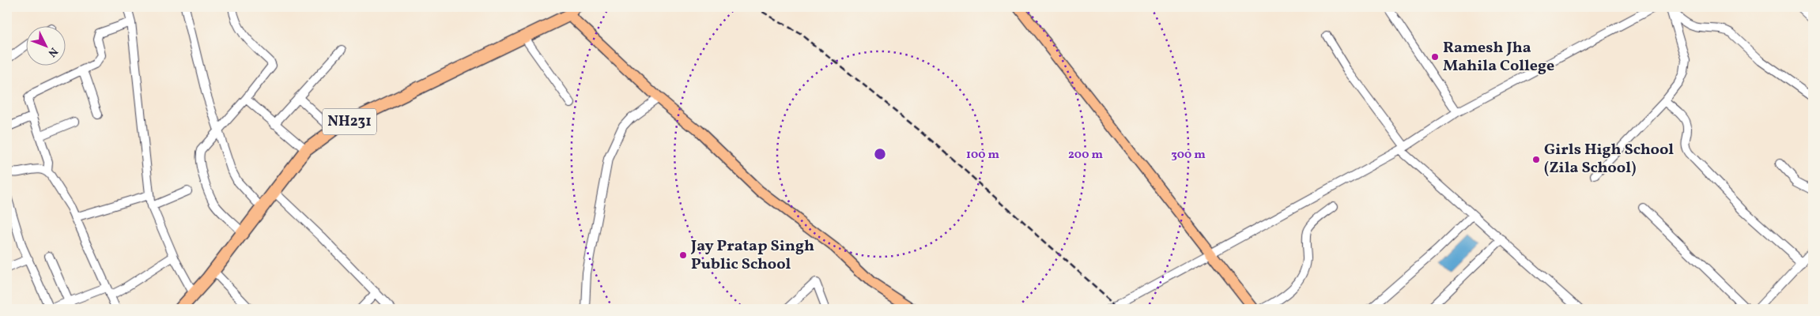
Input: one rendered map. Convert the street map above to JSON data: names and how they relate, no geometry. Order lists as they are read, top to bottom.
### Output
{
  "streets": {
    "highway": ["NH231"]
  },
  "places": ["Ramesh Jha Mahila College", "Girls High School (Zila School)", "Jay Pratap Singh Public School"],
  "north": "bottom right",
  "rings": ["100 m", "200 m", "300 m"]
}
